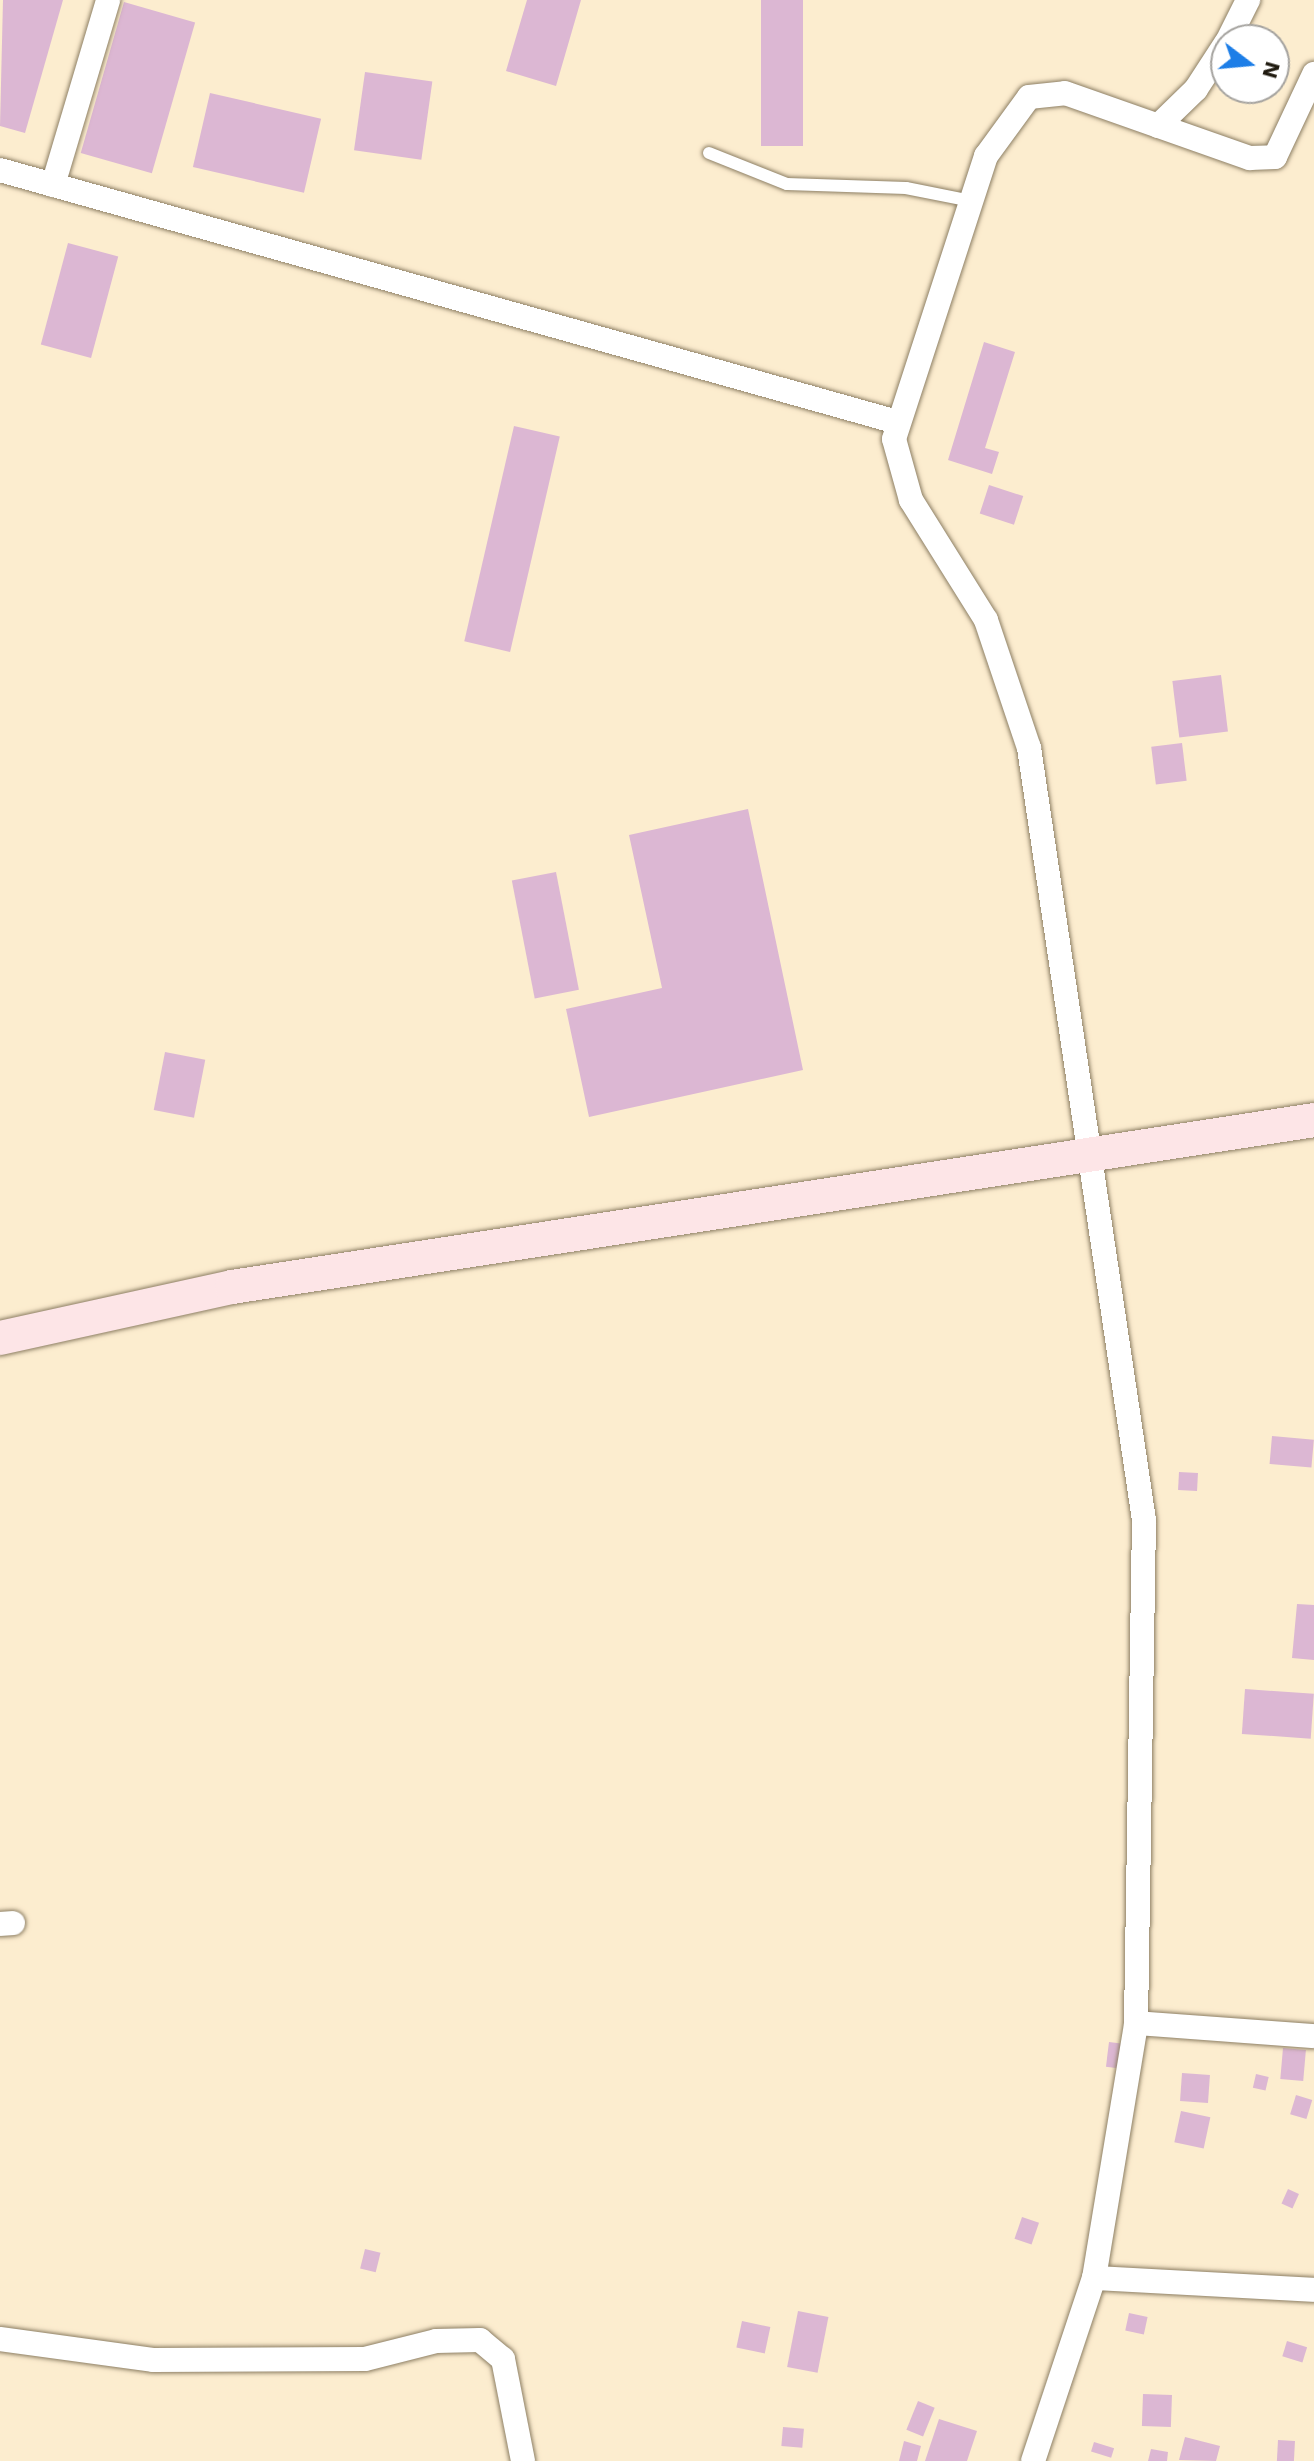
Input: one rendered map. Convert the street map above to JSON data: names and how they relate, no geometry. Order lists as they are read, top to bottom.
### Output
{
  "north": "right"
}
